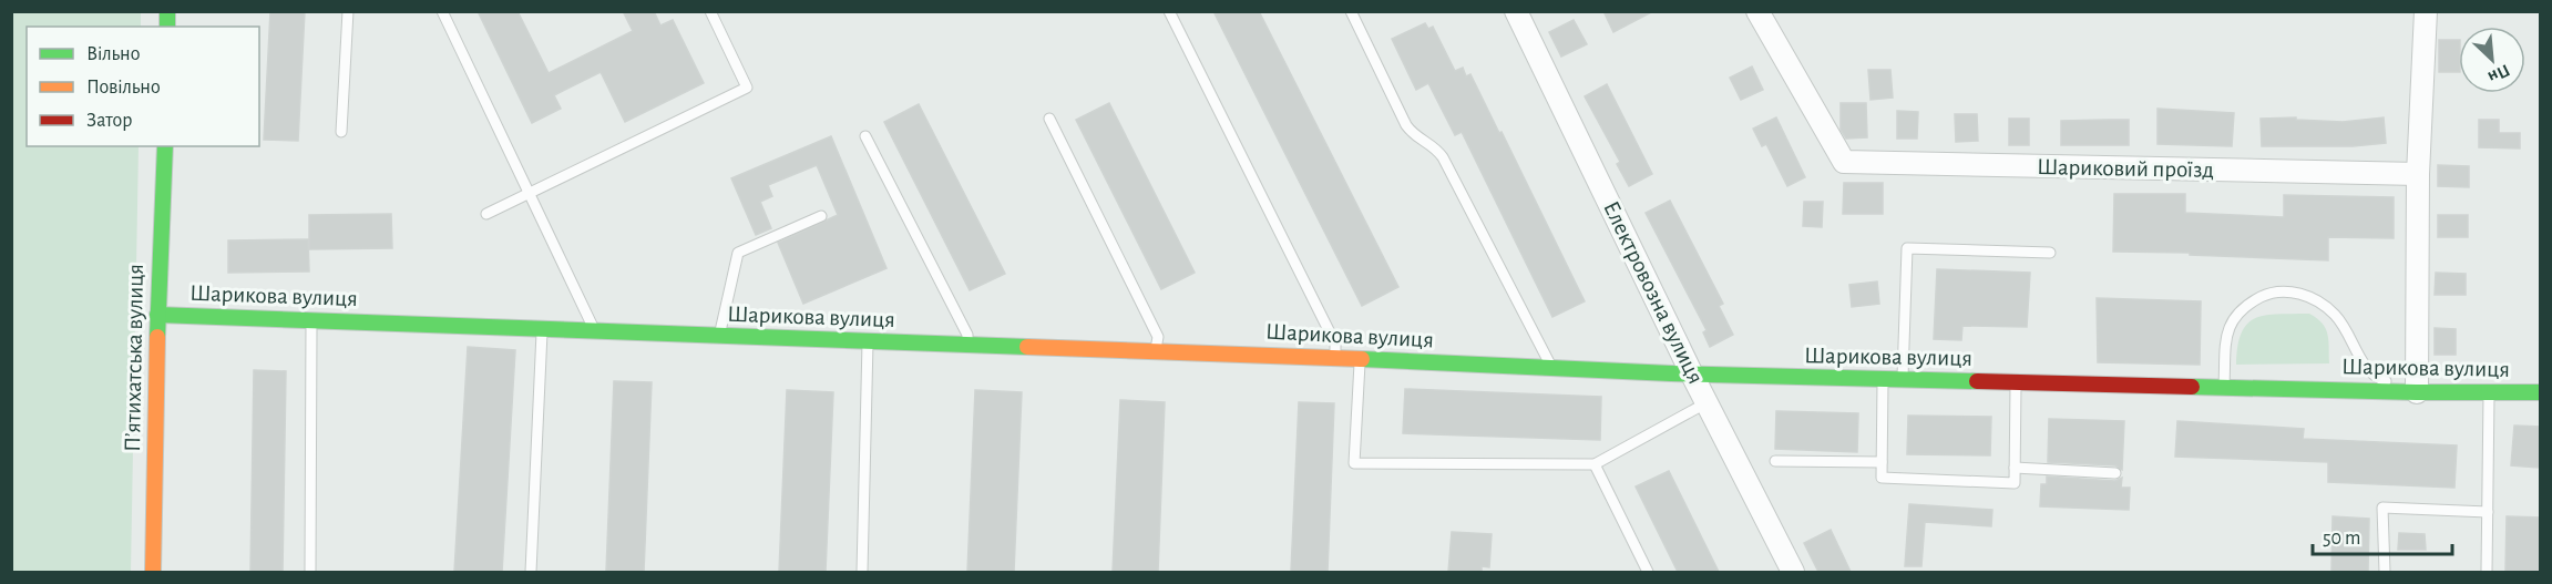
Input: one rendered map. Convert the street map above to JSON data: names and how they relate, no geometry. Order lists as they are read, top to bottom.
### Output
{
  "streets": {
    "street": [
      "Шариковий проїзд",
      "Електровозна вулиця",
      "Шарикова вулиця",
      "П’ятихатська вулиця"
    ]
  },
  "crossings": [
    ["Електровозна вулиця", "Шарикова вулиця"],
    ["Шарикова вулиця", "П’ятихатська вулиця"]
  ],
  "legend": ["Вільно", "Повільно", "Затор"],
  "scale_bar": "50 m",
  "north": "bottom right"
}
